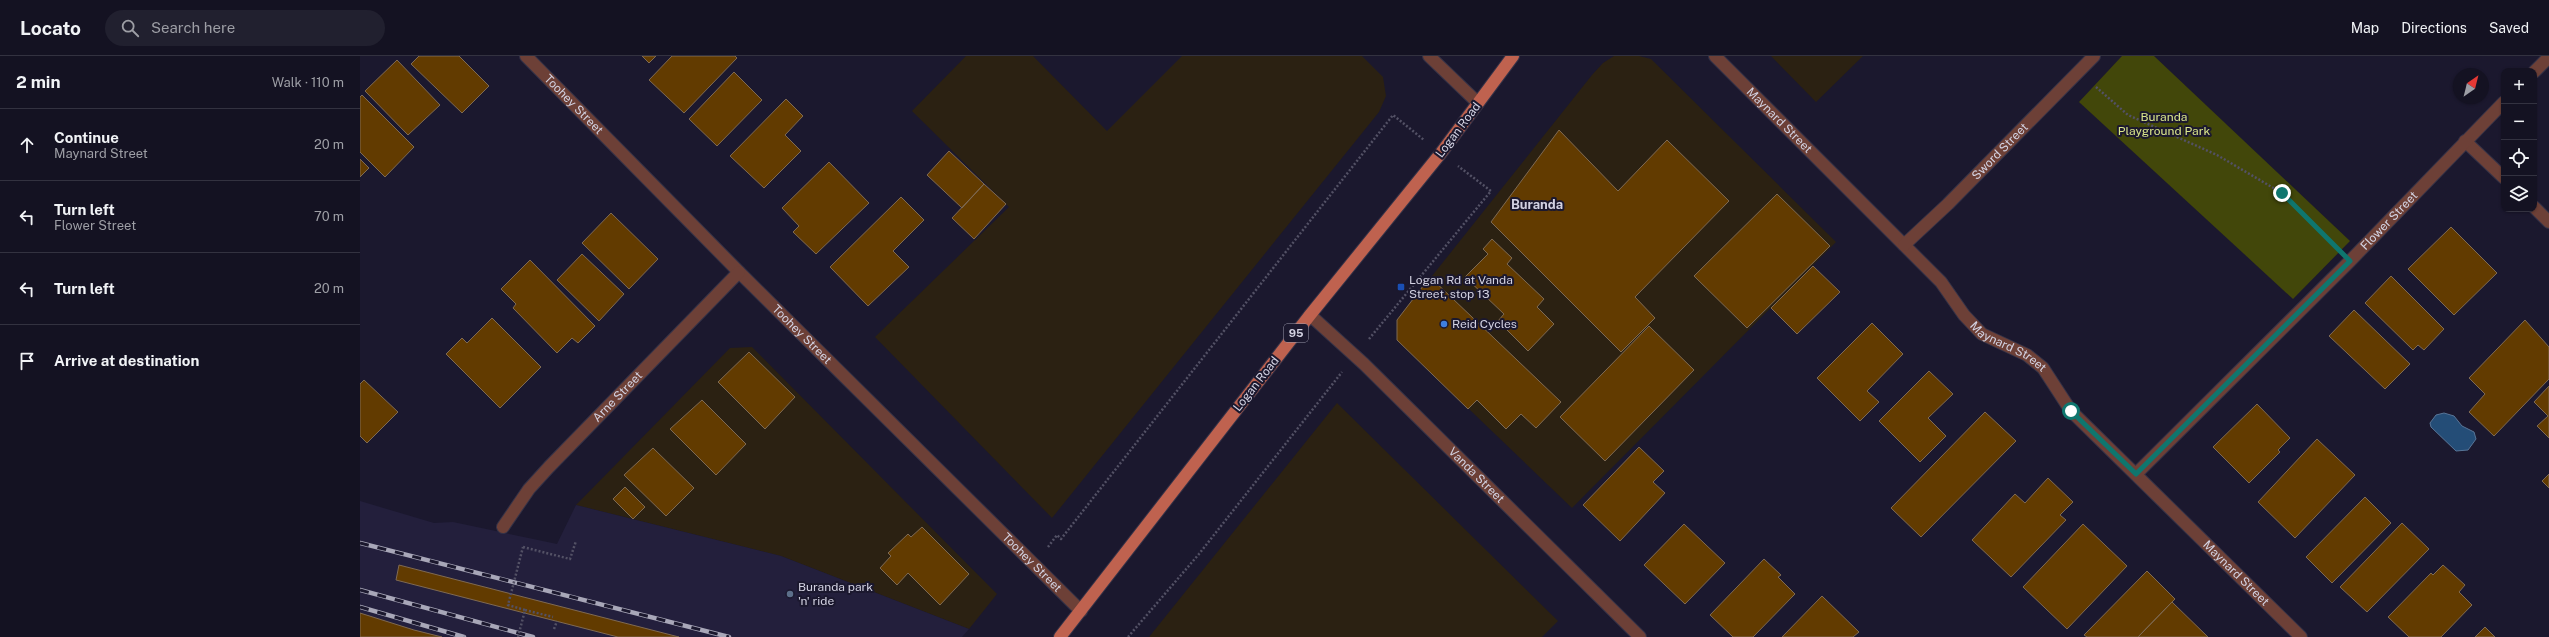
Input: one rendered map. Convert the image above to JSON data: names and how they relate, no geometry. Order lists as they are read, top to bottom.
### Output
{
  "streets": {
    "main road": ["Logan Road", "95"],
    "street": [
      "Toohey Street",
      "Maynard Street",
      "Sword Street",
      "Flower Street",
      "Arne Street",
      "Vanda Street"
    ]
  },
  "crossings": [
    ["Toohey Street", "Logan Road"],
    ["Toohey Street", "Arne Street"],
    ["Maynard Street", "Sword Street"],
    ["Maynard Street", "Flower Street"],
    ["Logan Road", "Vanda Street"]
  ],
  "districts": ["Buranda"],
  "parks": ["Buranda Playground Park"],
  "places": {
    "transit": ["Logan Rd at Vanda Street, stop 13"],
    "other": ["Reid Cycles", "Buranda park 'n' ride"]
  },
  "north": "top right",
  "page": {
    "header": "Locato",
    "search": "Search here",
    "nav": ["Map", "Directions", "Saved"],
    "heading": ["2 min", "Walk · 110 m"],
    "map_buttons": ["+", "−"],
    "list": [
      ["Continue", "Maynard Street", "20 m"],
      ["Turn left", "Flower Street", "70 m"],
      ["Turn left", "20 m"],
      "Arrive at destination"
    ]
  }
}
